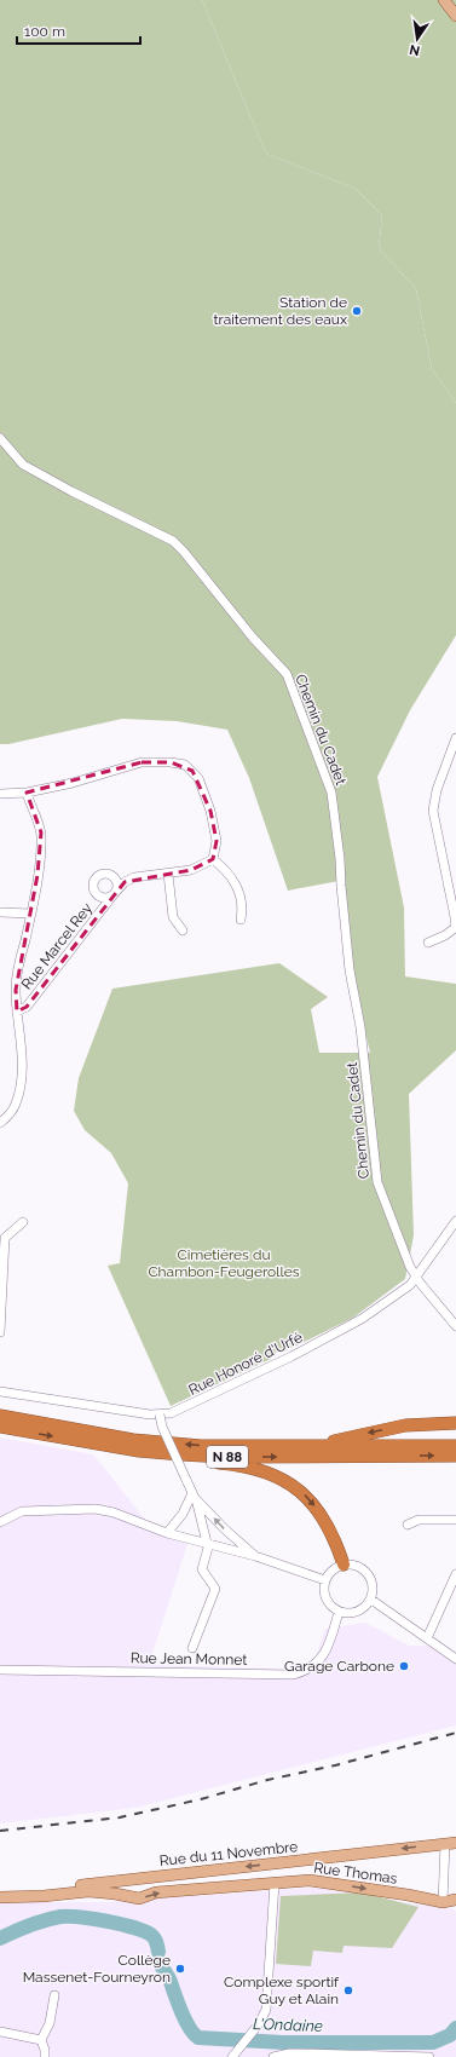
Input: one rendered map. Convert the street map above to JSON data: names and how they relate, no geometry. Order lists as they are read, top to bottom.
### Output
{
  "streets": {
    "highway": ["N 88"],
    "main road": ["Rue du 11 Novembre", "Rue Thomas"],
    "street": [
      "Chemin du Cadet",
      "Rue Marcel Rey",
      "Rue Honoré d'Urfé",
      "Rue Jean Monnet"
    ]
  },
  "crossings": [
    ["Chemin du Cadet", "Rue Honoré d'Urfé"],
    ["N 88", "Rue Jean Monnet"],
    ["Rue du 11 Novembre", "Rue Thomas"]
  ],
  "one_way": ["Rue du 11 Novembre", "Rue Thomas"],
  "water": ["L'Ondaine"],
  "parks": ["Cimetières du Chambon-Feugerolles"],
  "places": [
    "Station de traitement des eaux",
    "Garage Carbone",
    "Collège Massenet-Fourneyron",
    "Complexe sportif Guy et Alain"
  ],
  "scale_bar": "100 m",
  "north": "bottom"
}
